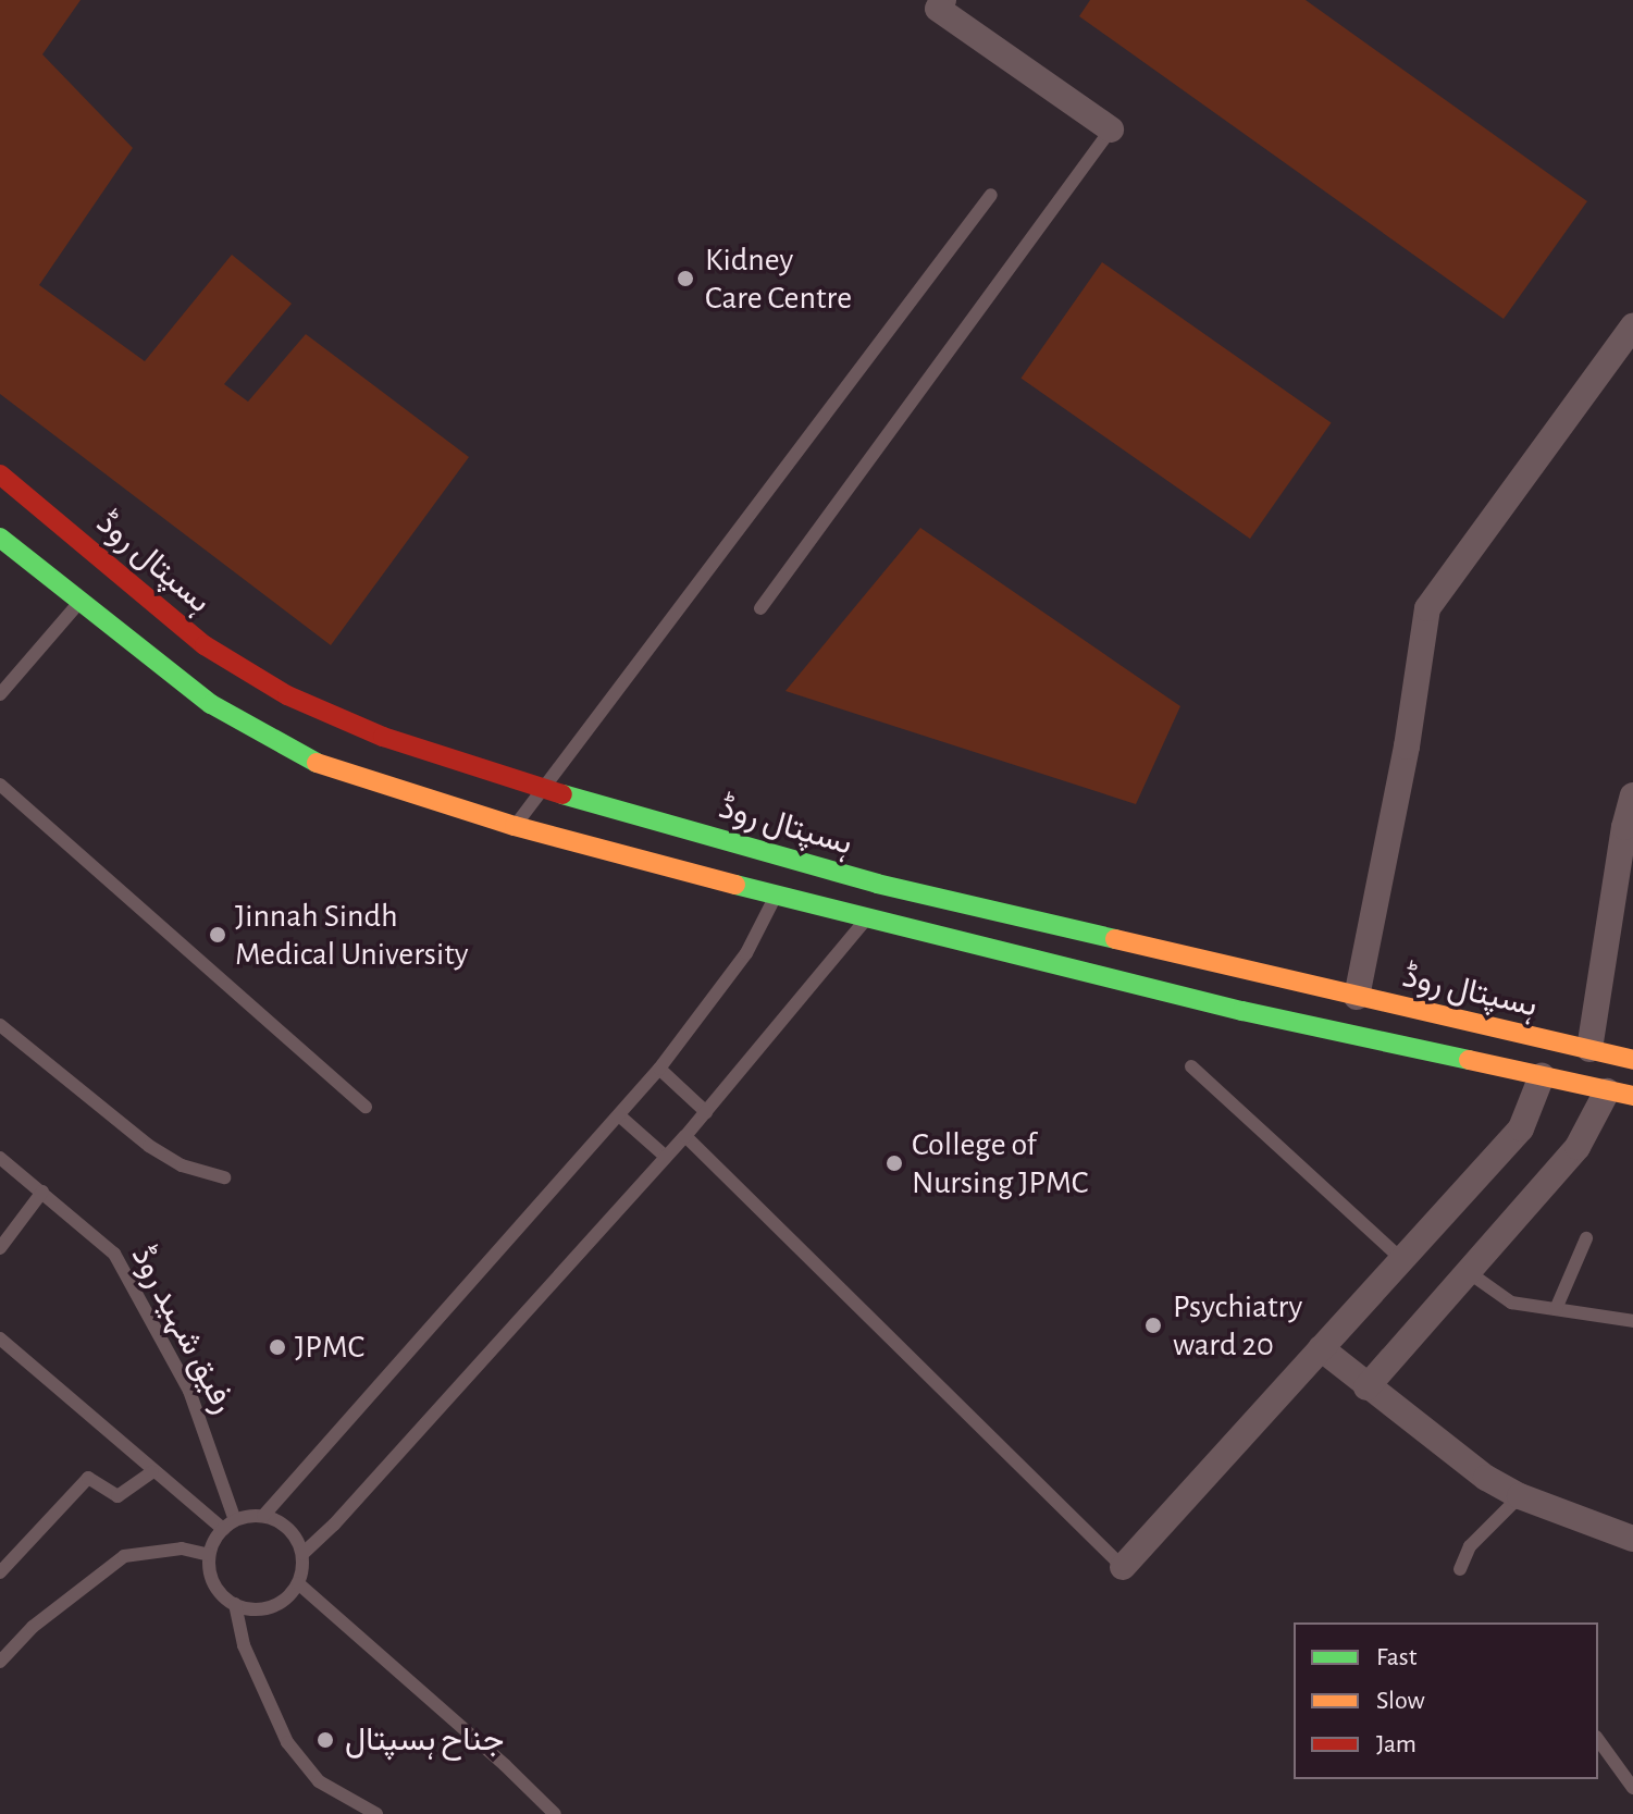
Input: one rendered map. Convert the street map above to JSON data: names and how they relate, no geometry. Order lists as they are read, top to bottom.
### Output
{
  "streets": {
    "main road": ["ہسپتال روڈ"],
    "lane": ["رفیق شہید روڈ"]
  },
  "places": [
    "Kidney Care Centre",
    "Jinnah Sindh Medical University",
    "College of Nursing JPMC",
    "Psychiatry ward 20",
    "JPMC",
    "جناح ہسپتال"
  ],
  "legend": ["Fast", "Slow", "Jam"]
}
